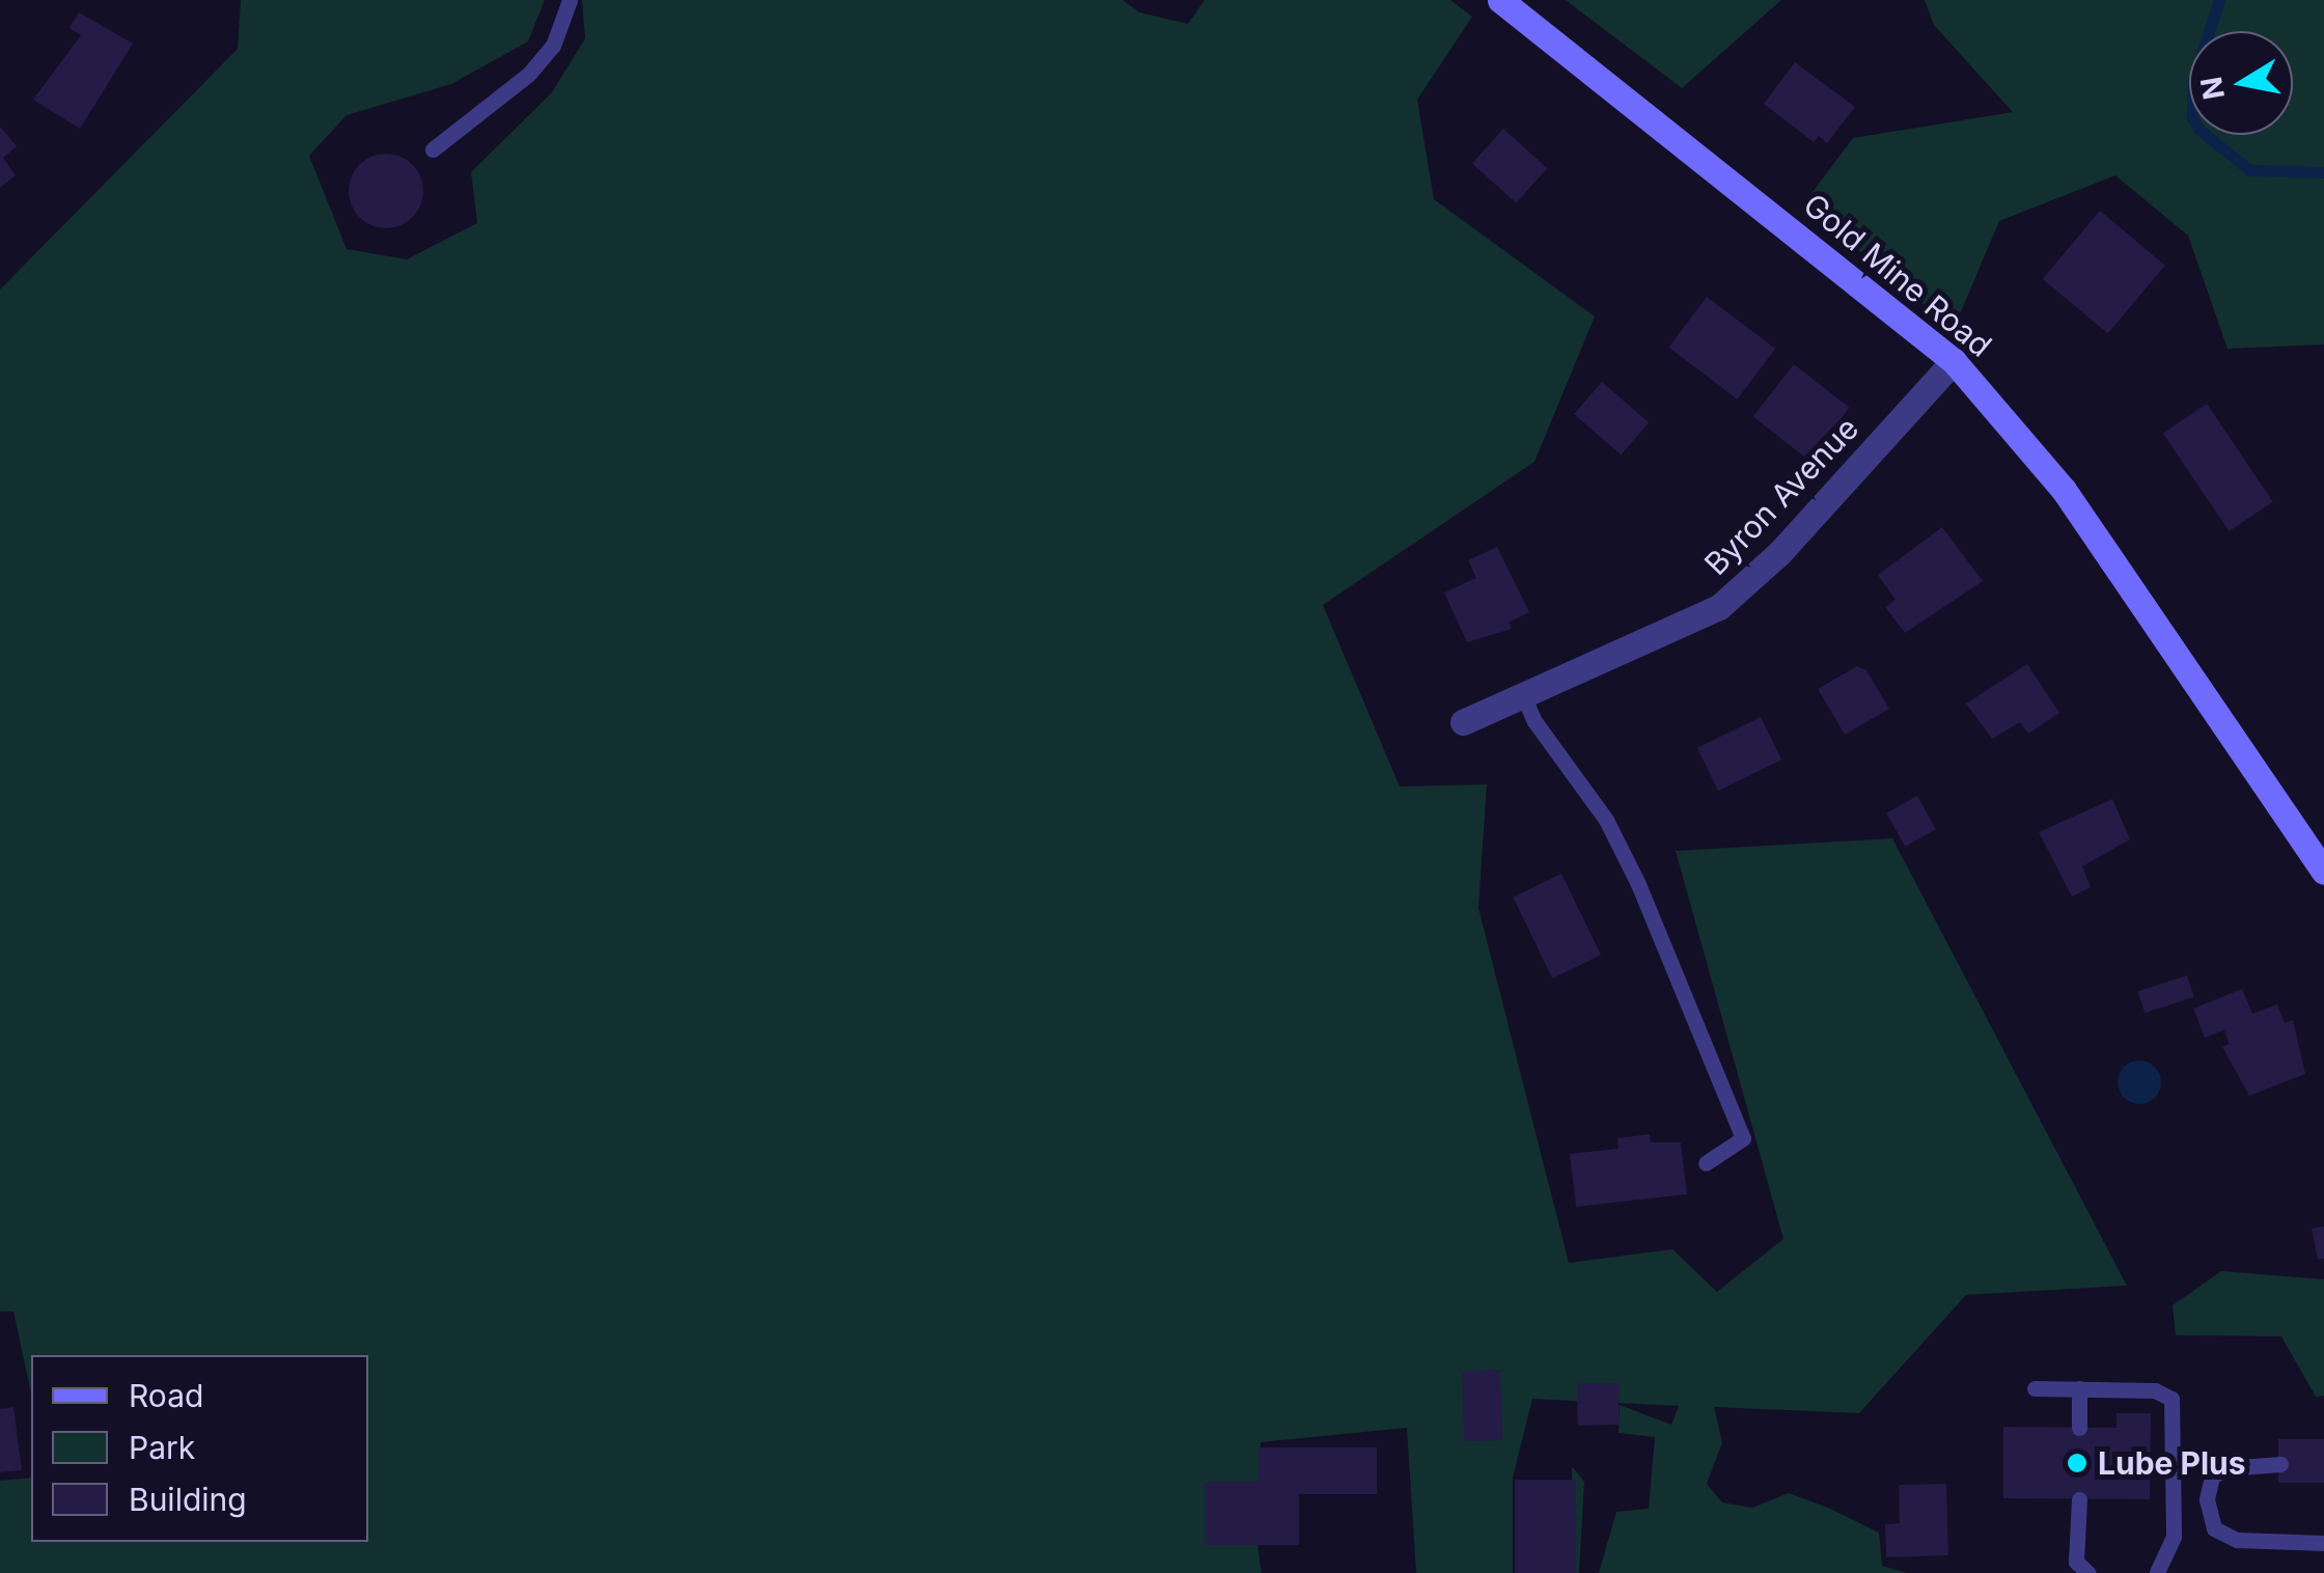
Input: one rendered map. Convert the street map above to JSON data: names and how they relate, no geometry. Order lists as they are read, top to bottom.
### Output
{
  "streets": {
    "street": ["Gold Mine Road", "Byron Avenue"]
  },
  "crossings": [
    ["Gold Mine Road", "Byron Avenue"]
  ],
  "places": ["Lube Plus"],
  "legend": ["Road", "Park", "Building"],
  "north": "left"
}
